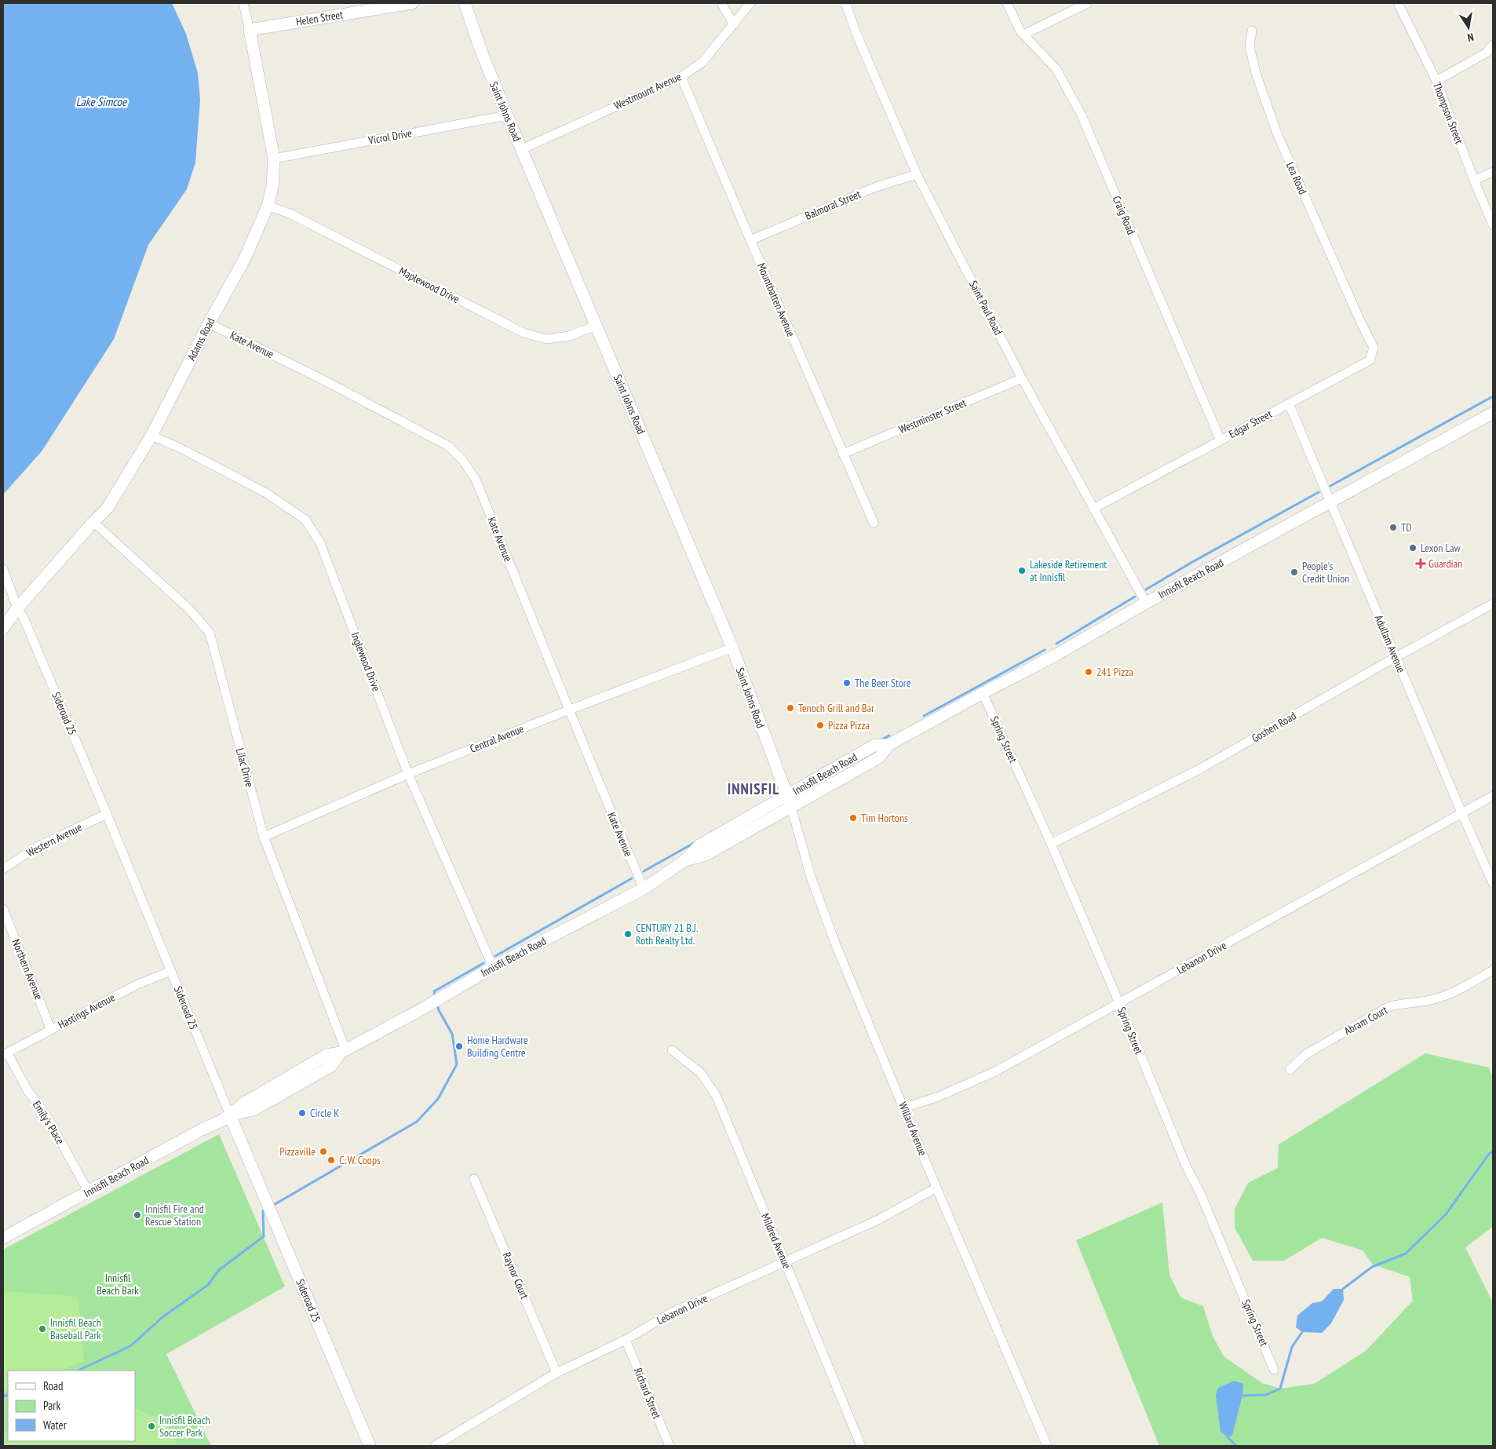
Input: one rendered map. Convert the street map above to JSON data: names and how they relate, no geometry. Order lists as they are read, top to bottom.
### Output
{
  "streets": {
    "street": [
      "Helen Street",
      "Westmount Avenue",
      "Saint Johns Road",
      "Thompson Street",
      "Vicrol Drive",
      "Lea Road",
      "Balmoral Street",
      "Craig Road",
      "Maplewood Drive",
      "Mountbatten Avenue",
      "Saint Paul Road",
      "Adams Road",
      "Kate Avenue",
      "Westminster Street",
      "Edgar Street",
      "Innisfil Beach Road",
      "Adullam Avenue",
      "Inglewood Drive",
      "Sideroad 25",
      "Goshen Road",
      "Central Avenue",
      "Spring Street",
      "Lilac Drive",
      "Western Avenue",
      "Lebanon Drive",
      "Northern Avenue",
      "Hastings Avenue",
      "Abram Court",
      "Emily's Place",
      "Willard Avenue",
      "Mildred Avenue",
      "Raynor Court",
      "Richard Street"
    ]
  },
  "crossings": [
    ["Helen Street", "Adams Road"],
    ["Westmount Avenue", "Saint Johns Road"],
    ["Westmount Avenue", "Mountbatten Avenue"],
    ["Saint Johns Road", "Vicrol Drive"],
    ["Saint Johns Road", "Maplewood Drive"],
    ["Saint Johns Road", "Innisfil Beach Road"],
    ["Saint Johns Road", "Central Avenue"],
    ["Saint Johns Road", "Willard Avenue"],
    ["Vicrol Drive", "Adams Road"],
    ["Lea Road", "Edgar Street"],
    ["Balmoral Street", "Mountbatten Avenue"],
    ["Balmoral Street", "Saint Paul Road"],
    ["Craig Road", "Edgar Street"],
    ["Maplewood Drive", "Adams Road"],
    ["Mountbatten Avenue", "Westminster Street"],
    ["Saint Paul Road", "Westminster Street"],
    ["Saint Paul Road", "Edgar Street"],
    ["Saint Paul Road", "Innisfil Beach Road"],
    ["Adams Road", "Kate Avenue"],
    ["Adams Road", "Inglewood Drive"],
    ["Adams Road", "Sideroad 25"],
    ["Adams Road", "Lilac Drive"],
    ["Kate Avenue", "Innisfil Beach Road"],
    ["Kate Avenue", "Central Avenue"],
    ["Edgar Street", "Adullam Avenue"],
    ["Innisfil Beach Road", "Adullam Avenue"],
    ["Innisfil Beach Road", "Inglewood Drive"],
    ["Innisfil Beach Road", "Sideroad 25"],
    ["Innisfil Beach Road", "Spring Street"],
    ["Innisfil Beach Road", "Lilac Drive"],
    ["Innisfil Beach Road", "Emily's Place"],
    ["Innisfil Beach Road", "Willard Avenue"],
    ["Adullam Avenue", "Goshen Road"],
    ["Adullam Avenue", "Lebanon Drive"],
    ["Inglewood Drive", "Central Avenue"],
    ["Sideroad 25", "Western Avenue"],
    ["Sideroad 25", "Hastings Avenue"],
    ["Goshen Road", "Spring Street"],
    ["Central Avenue", "Lilac Drive"],
    ["Spring Street", "Lebanon Drive"],
    ["Lebanon Drive", "Willard Avenue"],
    ["Lebanon Drive", "Mildred Avenue"],
    ["Lebanon Drive", "Raynor Court"],
    ["Lebanon Drive", "Richard Street"],
    ["Northern Avenue", "Hastings Avenue"],
    ["Hastings Avenue", "Emily's Place"]
  ],
  "districts": ["INNISFIL"],
  "water": ["Lake Simcoe"],
  "parks": ["Innisfil Beach Bark"],
  "places": {
    "other": [
      "TD",
      "Lexon Law",
      "Lakeside Retirement at Innisfil",
      "People's Credit Union",
      "241 Pizza",
      "The Beer Store",
      "Tenoch Grill and Bar",
      "Pizza Pizza",
      "Tim Hortons",
      "CENTURY 21 B.J. Roth Realty Ltd.",
      "Home Hardware Building Centre",
      "Circle K",
      "Pizzaville",
      "C. W. Coops",
      "Innisfil Fire and Rescue Station",
      "Innisfil Beach Baseball Park",
      "Innisfil Beach Soccer Park"
    ],
    "health": ["Guardian"]
  },
  "legend": ["Road", "Park", "Water"],
  "north": "bottom"
}
